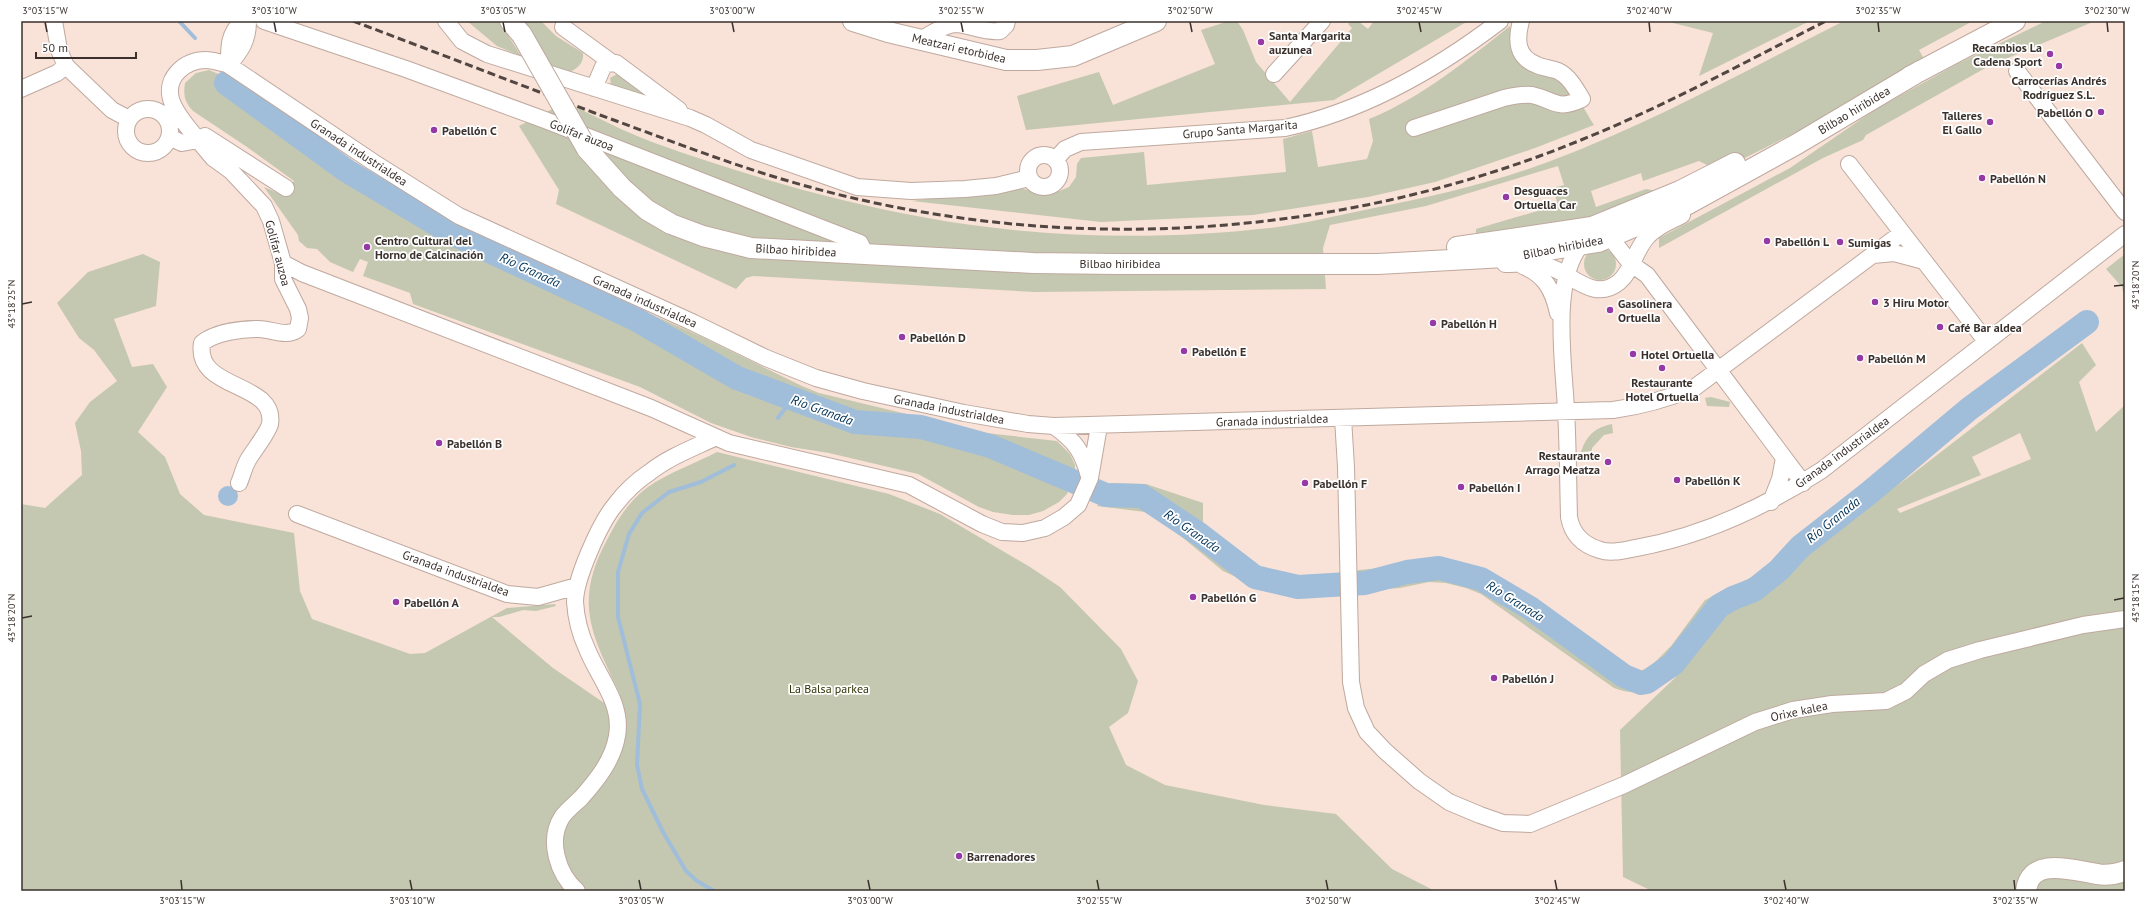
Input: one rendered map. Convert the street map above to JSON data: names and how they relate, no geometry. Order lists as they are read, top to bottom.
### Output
{
  "streets": {
    "street": [
      "Meatzari etorbidea",
      "Bilbao hiribidea",
      "Grupo Santa Margarita",
      "Golifar auzoa",
      "Granada industrialdea",
      "Orixe kalea"
    ]
  },
  "crossings": [
    ["Bilbao hiribidea", "Golifar auzoa"],
    ["Golifar auzoa", "Granada industrialdea"],
    ["Granada industrialdea", "Orixe kalea"]
  ],
  "water": ["Río Granada"],
  "parks": ["La Balsa parkea"],
  "places": [
    "Santa Margarita auzunea",
    "Recambios La Cadena Sport",
    "Carrocerías Andrés Rodríguez S.L.",
    "Pabellón O",
    "Talleres El Gallo",
    "Pabellón C",
    "Pabellón N",
    "Desguaces Ortuella Car",
    "Pabellón L",
    "Sumigas",
    "Centro Cultural del Horno de Calcinación",
    "3 Hiru Motor",
    "Gasolinera Ortuella",
    "Pabellón H",
    "Café Bar aldea",
    "Pabellón D",
    "Pabellón E",
    "Hotel Ortuella",
    "Pabellón M",
    "Restaurante Hotel Ortuella",
    "Pabellón B",
    "Restaurante Arrago Meatza",
    "Pabellón K",
    "Pabellón F",
    "Pabellón I",
    "Pabellón G",
    "Pabellón A",
    "Pabellón J",
    "Barrenadores"
  ],
  "scale_bar": "50 m",
  "coordinates": [
    "3°03'15\"W",
    "3°03'10\"W",
    "3°03'05\"W",
    "3°03'00\"W",
    "3°02'55\"W",
    "3°02'50\"W",
    "3°02'45\"W",
    "3°02'40\"W",
    "3°02'35\"W",
    "3°02'30\"W",
    "43°18'20\"N",
    "43°18'25\"N",
    "43°18'15\"N"
  ]
}
